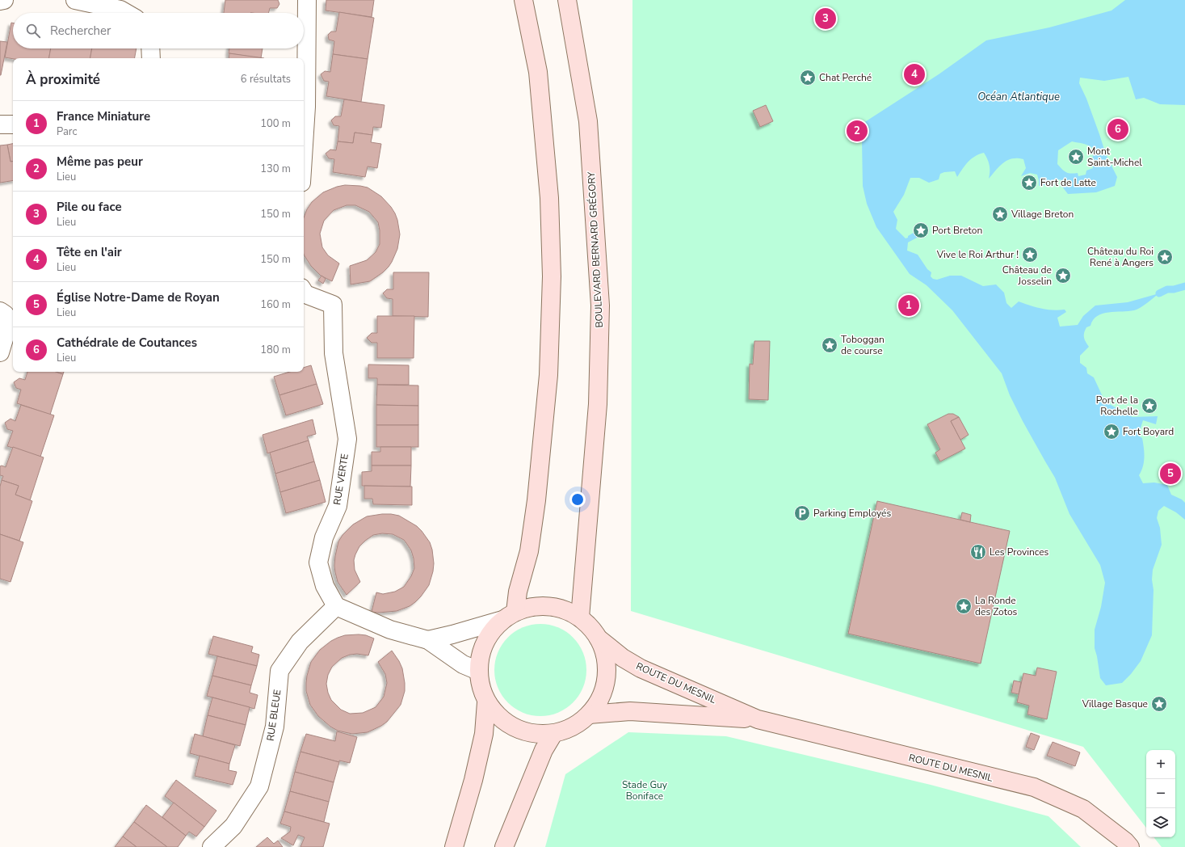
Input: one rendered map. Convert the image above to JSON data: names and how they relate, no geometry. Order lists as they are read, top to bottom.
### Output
{
  "streets": {
    "street": [
      "BOULEVARD BERNARD GRÉGORY",
      "RUE VERTE",
      "ROUTE DU MESNIL",
      "RUE BLEUE"
    ]
  },
  "crossings": [
    ["RUE VERTE", "RUE BLEUE"]
  ],
  "water": ["Océan Atlantique"],
  "parks": ["Stade Guy Boniface"],
  "places": {
    "place": [
      "Chat Perché",
      "Mont Saint-Michel",
      "Fort de Latte",
      "Village Breton",
      "Port Breton",
      "Vive le Roi Arthur !",
      "Château du Roi René à Angers",
      "Château de Josselin",
      "Toboggan de course",
      "Port de la Rochelle",
      "Fort Boyard",
      "La Ronde des Zotos",
      "Village Basque"
    ],
    "parking": ["Parking Employés"],
    "restaurant": ["Les Provinces"]
  },
  "page": {
    "pins": [
      "3",
      "4",
      "6",
      "2",
      "1",
      "5"
    ],
    "search": "Rechercher",
    "heading": ["À proximité", "6 résultats"],
    "list": [
      {
        "mark": "1",
        "name": "France Miniature",
        "note": "Parc",
        "value": "100 m"
      },
      {
        "mark": "2",
        "name": "Même pas peur",
        "note": "Lieu",
        "value": "130 m"
      },
      {
        "mark": "3",
        "name": "Pile ou face",
        "note": "Lieu",
        "value": "150 m"
      },
      {
        "mark": "4",
        "name": "Tête en l'air",
        "note": "Lieu",
        "value": "150 m"
      },
      {
        "mark": "5",
        "name": "Église Notre-Dame de Royan",
        "note": "Lieu",
        "value": "160 m"
      },
      {
        "mark": "6",
        "name": "Cathédrale de Coutances",
        "note": "Lieu",
        "value": "180 m"
      }
    ],
    "map_buttons": ["+", "−"]
  }
}
